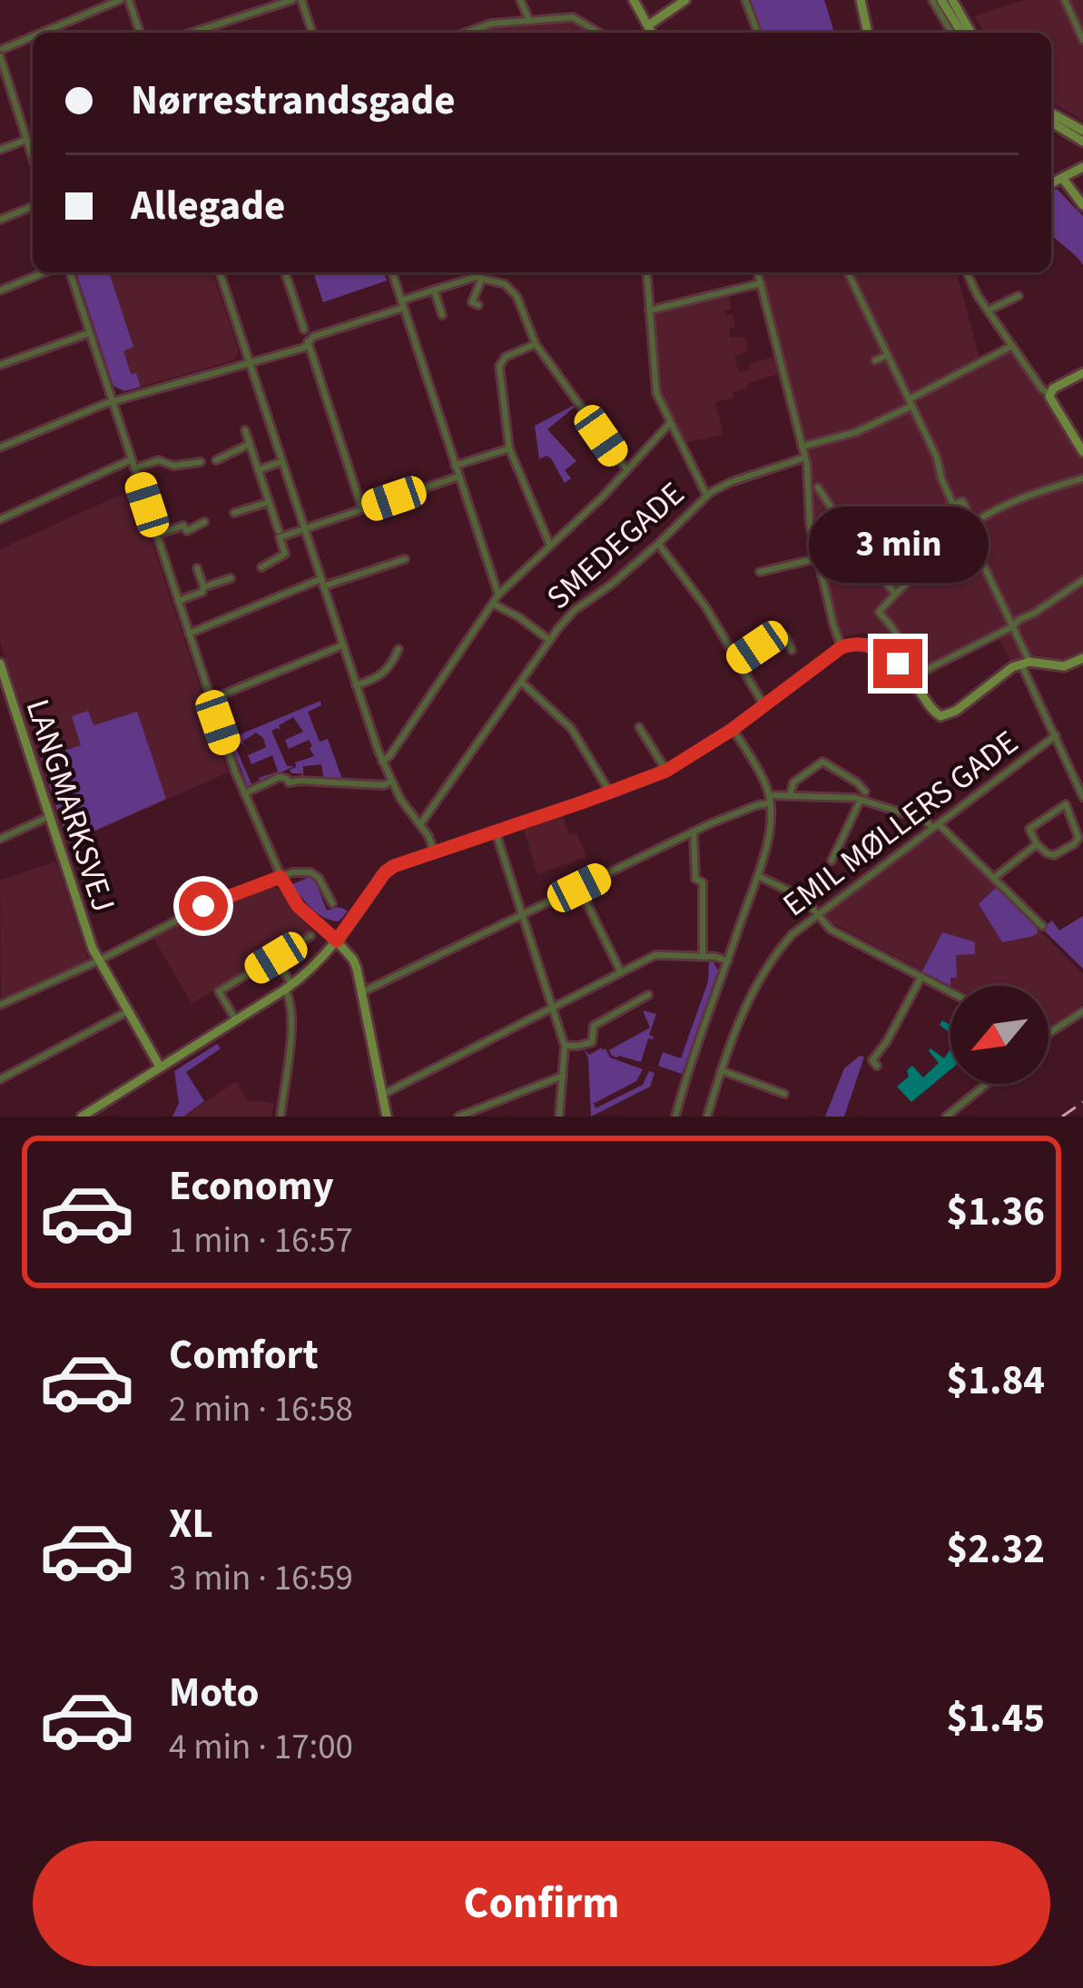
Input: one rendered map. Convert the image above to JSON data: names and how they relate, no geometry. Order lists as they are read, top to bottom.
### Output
{
  "streets": {
    "street": ["SMEDEGADE", "LANGMARKSVEJ", "EMIL MØLLERS GADE"]
  },
  "north": "bottom left",
  "page": {
    "banner": ["Nørrestrandsgade", "Allegade"],
    "bubble": "3 min",
    "list": [
      {
        "name": "Economy",
        "note": "1 min · 16:57",
        "value": "$1.36"
      },
      {
        "name": "Comfort",
        "note": "2 min · 16:58",
        "value": "$1.84"
      },
      {
        "name": "XL",
        "note": "3 min · 16:59",
        "value": "$2.32"
      },
      {
        "name": "Moto",
        "note": "4 min · 17:00",
        "value": "$1.45"
      }
    ],
    "buttons": "Confirm"
  }
}
